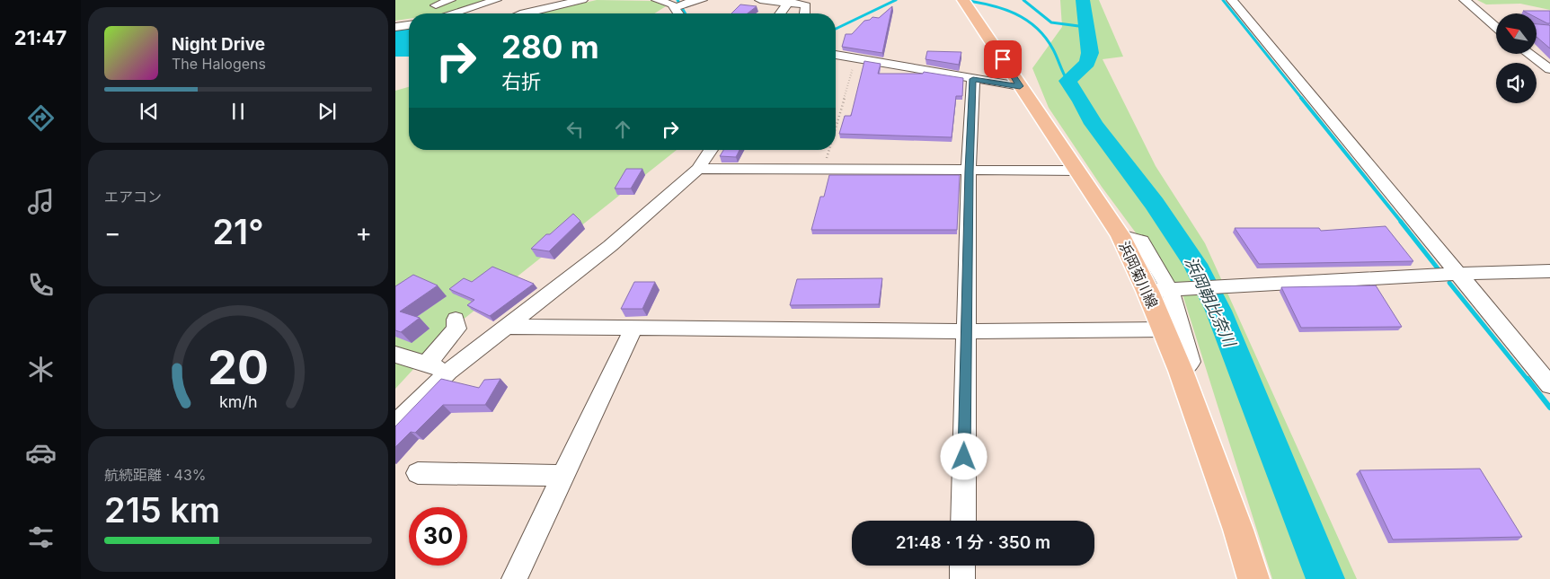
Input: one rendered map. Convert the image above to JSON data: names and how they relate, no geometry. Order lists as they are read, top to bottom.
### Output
{
  "streets": {
    "main road": ["浜岡菊川線"]
  },
  "water": ["浜岡朝比奈川"],
  "north": "top left",
  "page": {
    "tabs": "21:47",
    "turn": ["280 m", "右折"],
    "song": ["Night Drive", "The Halogens"],
    "tile": [
      "エアコン",
      ["航続距離 · 43%", "215 km"]
    ],
    "heat": ["−", "21°", "+"],
    "limit": "30",
    "trip": "21:48 · 1 分 · 350 m",
    "gauge": ["20", "km/h"]
  }
}
